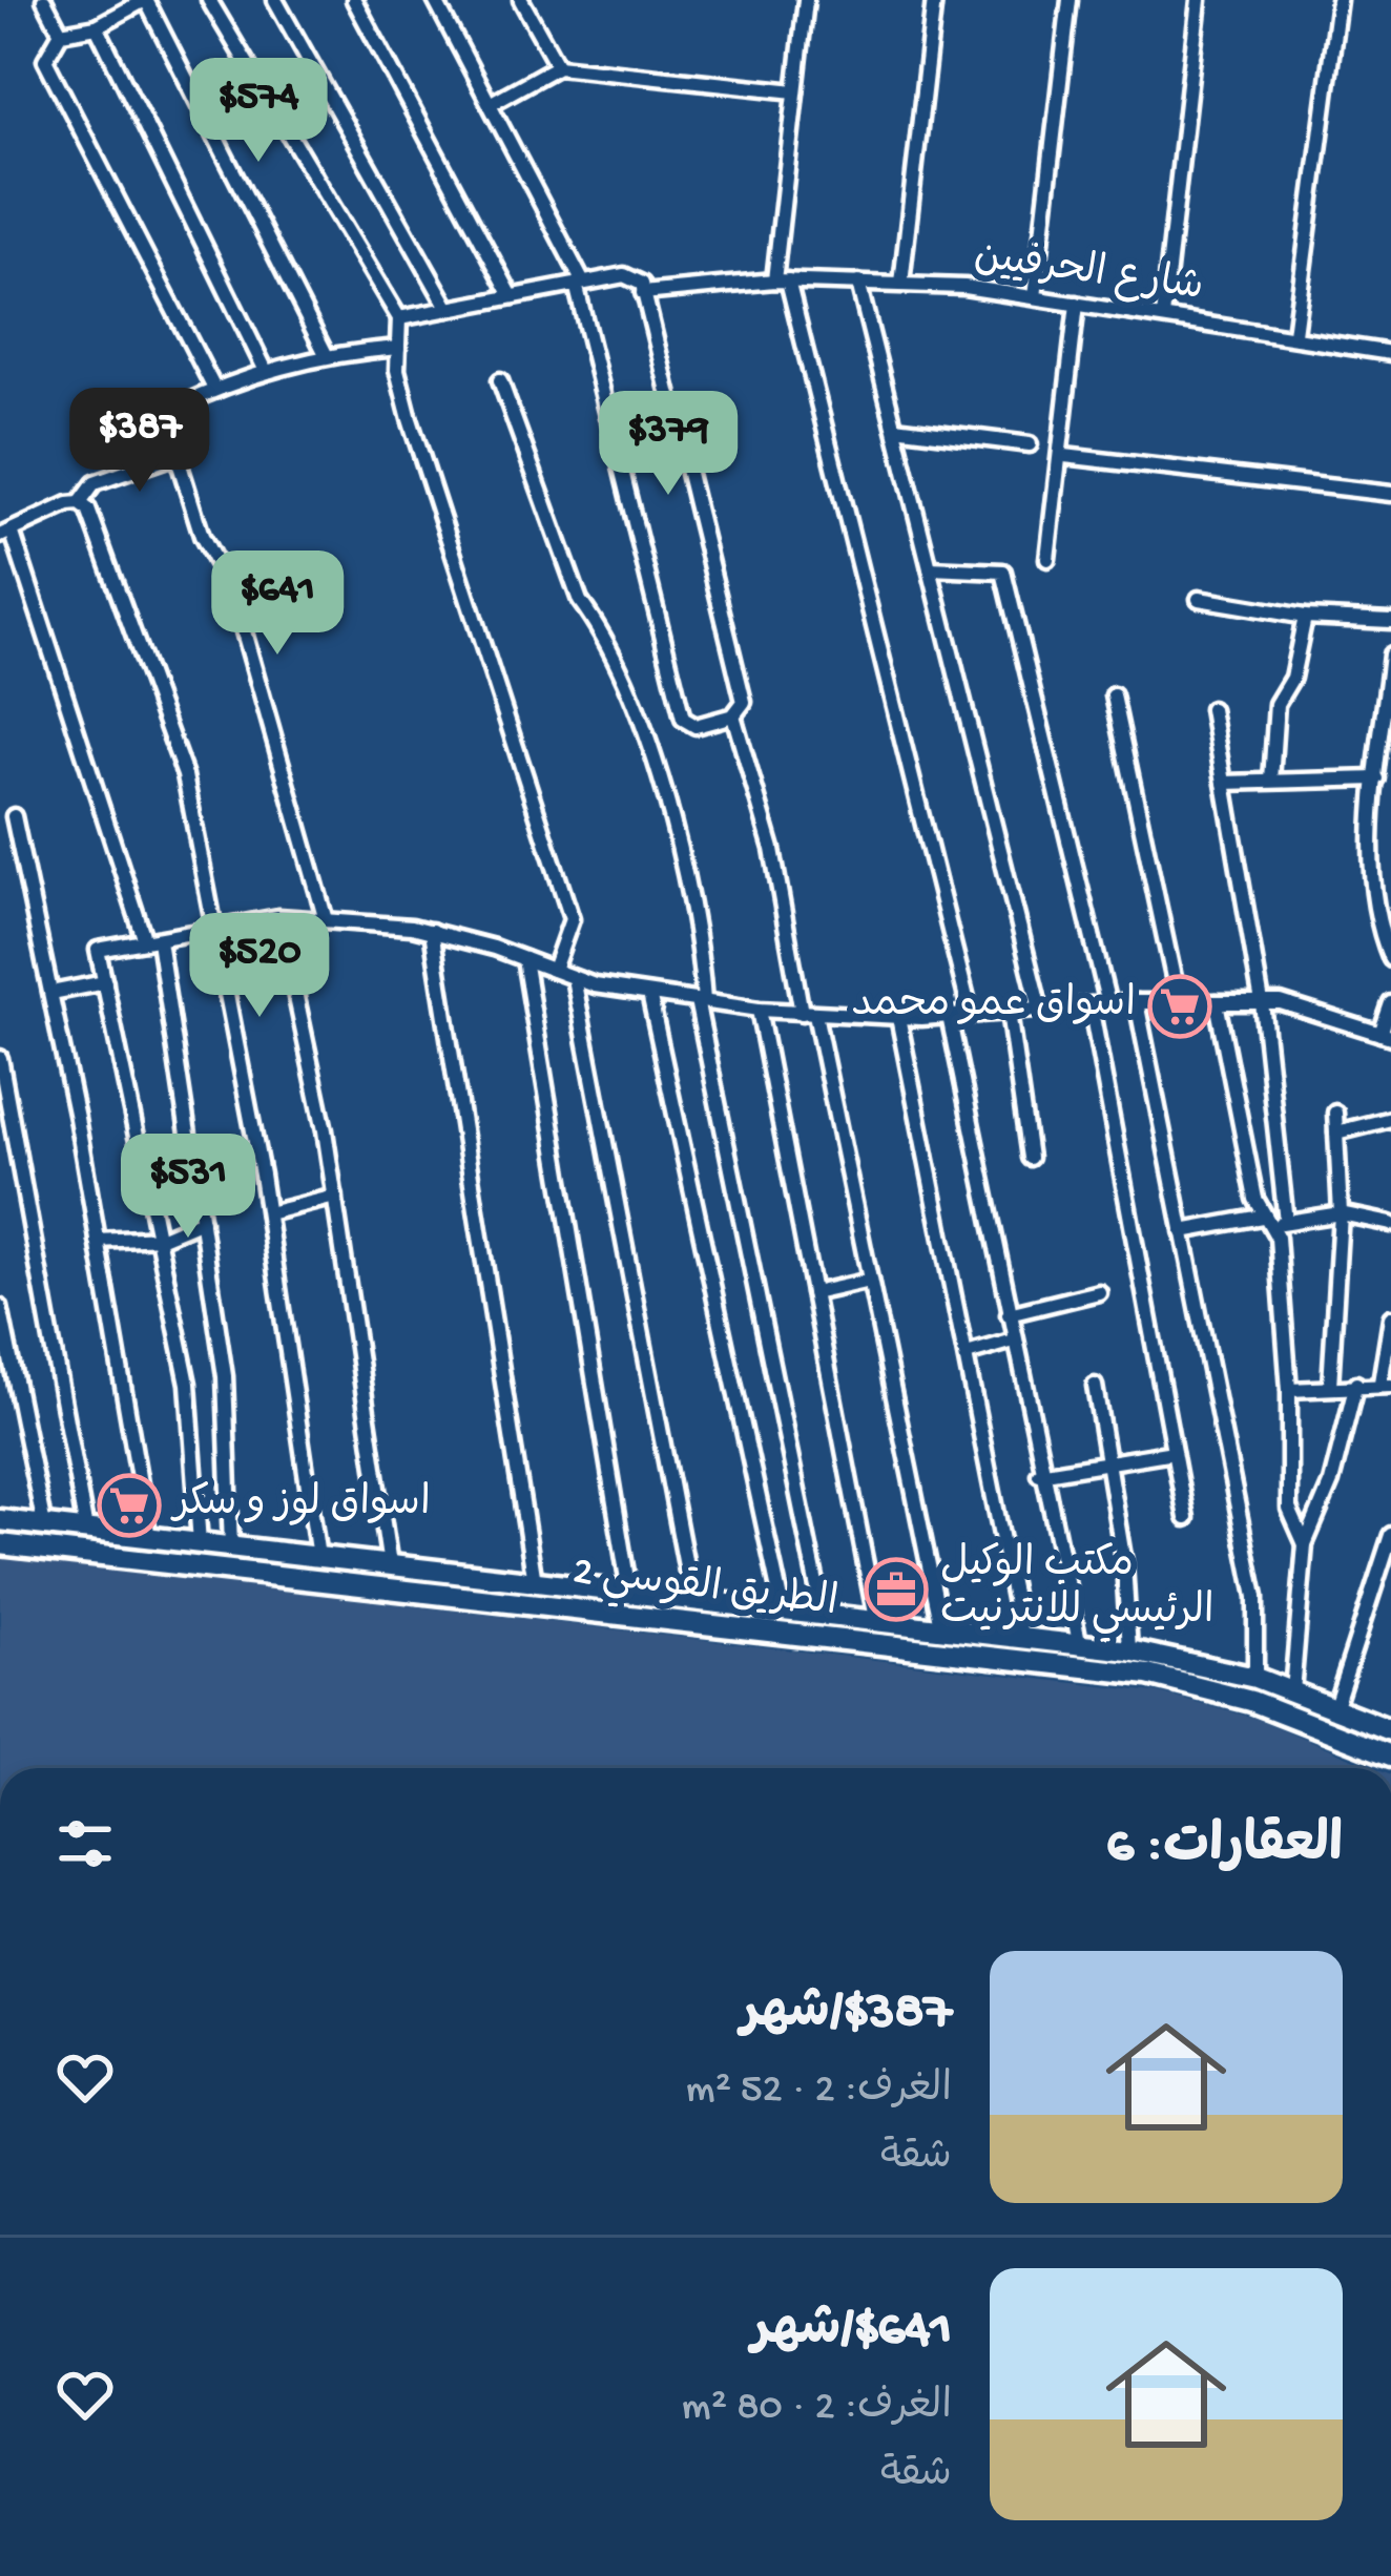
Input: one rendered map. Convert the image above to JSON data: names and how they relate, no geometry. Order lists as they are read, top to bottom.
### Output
{
  "streets": {
    "highway": ["الطريق القوسي 2"],
    "street": ["شارع الحرفيين"]
  },
  "places": {
    "supermarket": ["اسواق عمو محمد", "اسواق لوز و سكر"],
    "office": ["مكتب الوكيل الرئيسي للانترنيت"]
  },
  "page": {
    "price": [
      "$574",
      "$387",
      "$379",
      "$641",
      "$520",
      "$531"
    ],
    "heading": "العقارات: 6",
    "list": [
      {
        "name": "$387/شهر",
        "note": "الغرف: 2 · 52 m² · شقة"
      },
      {
        "name": "$641/شهر",
        "note": "الغرف: 2 · 80 m² · شقة"
      }
    ]
  }
}
